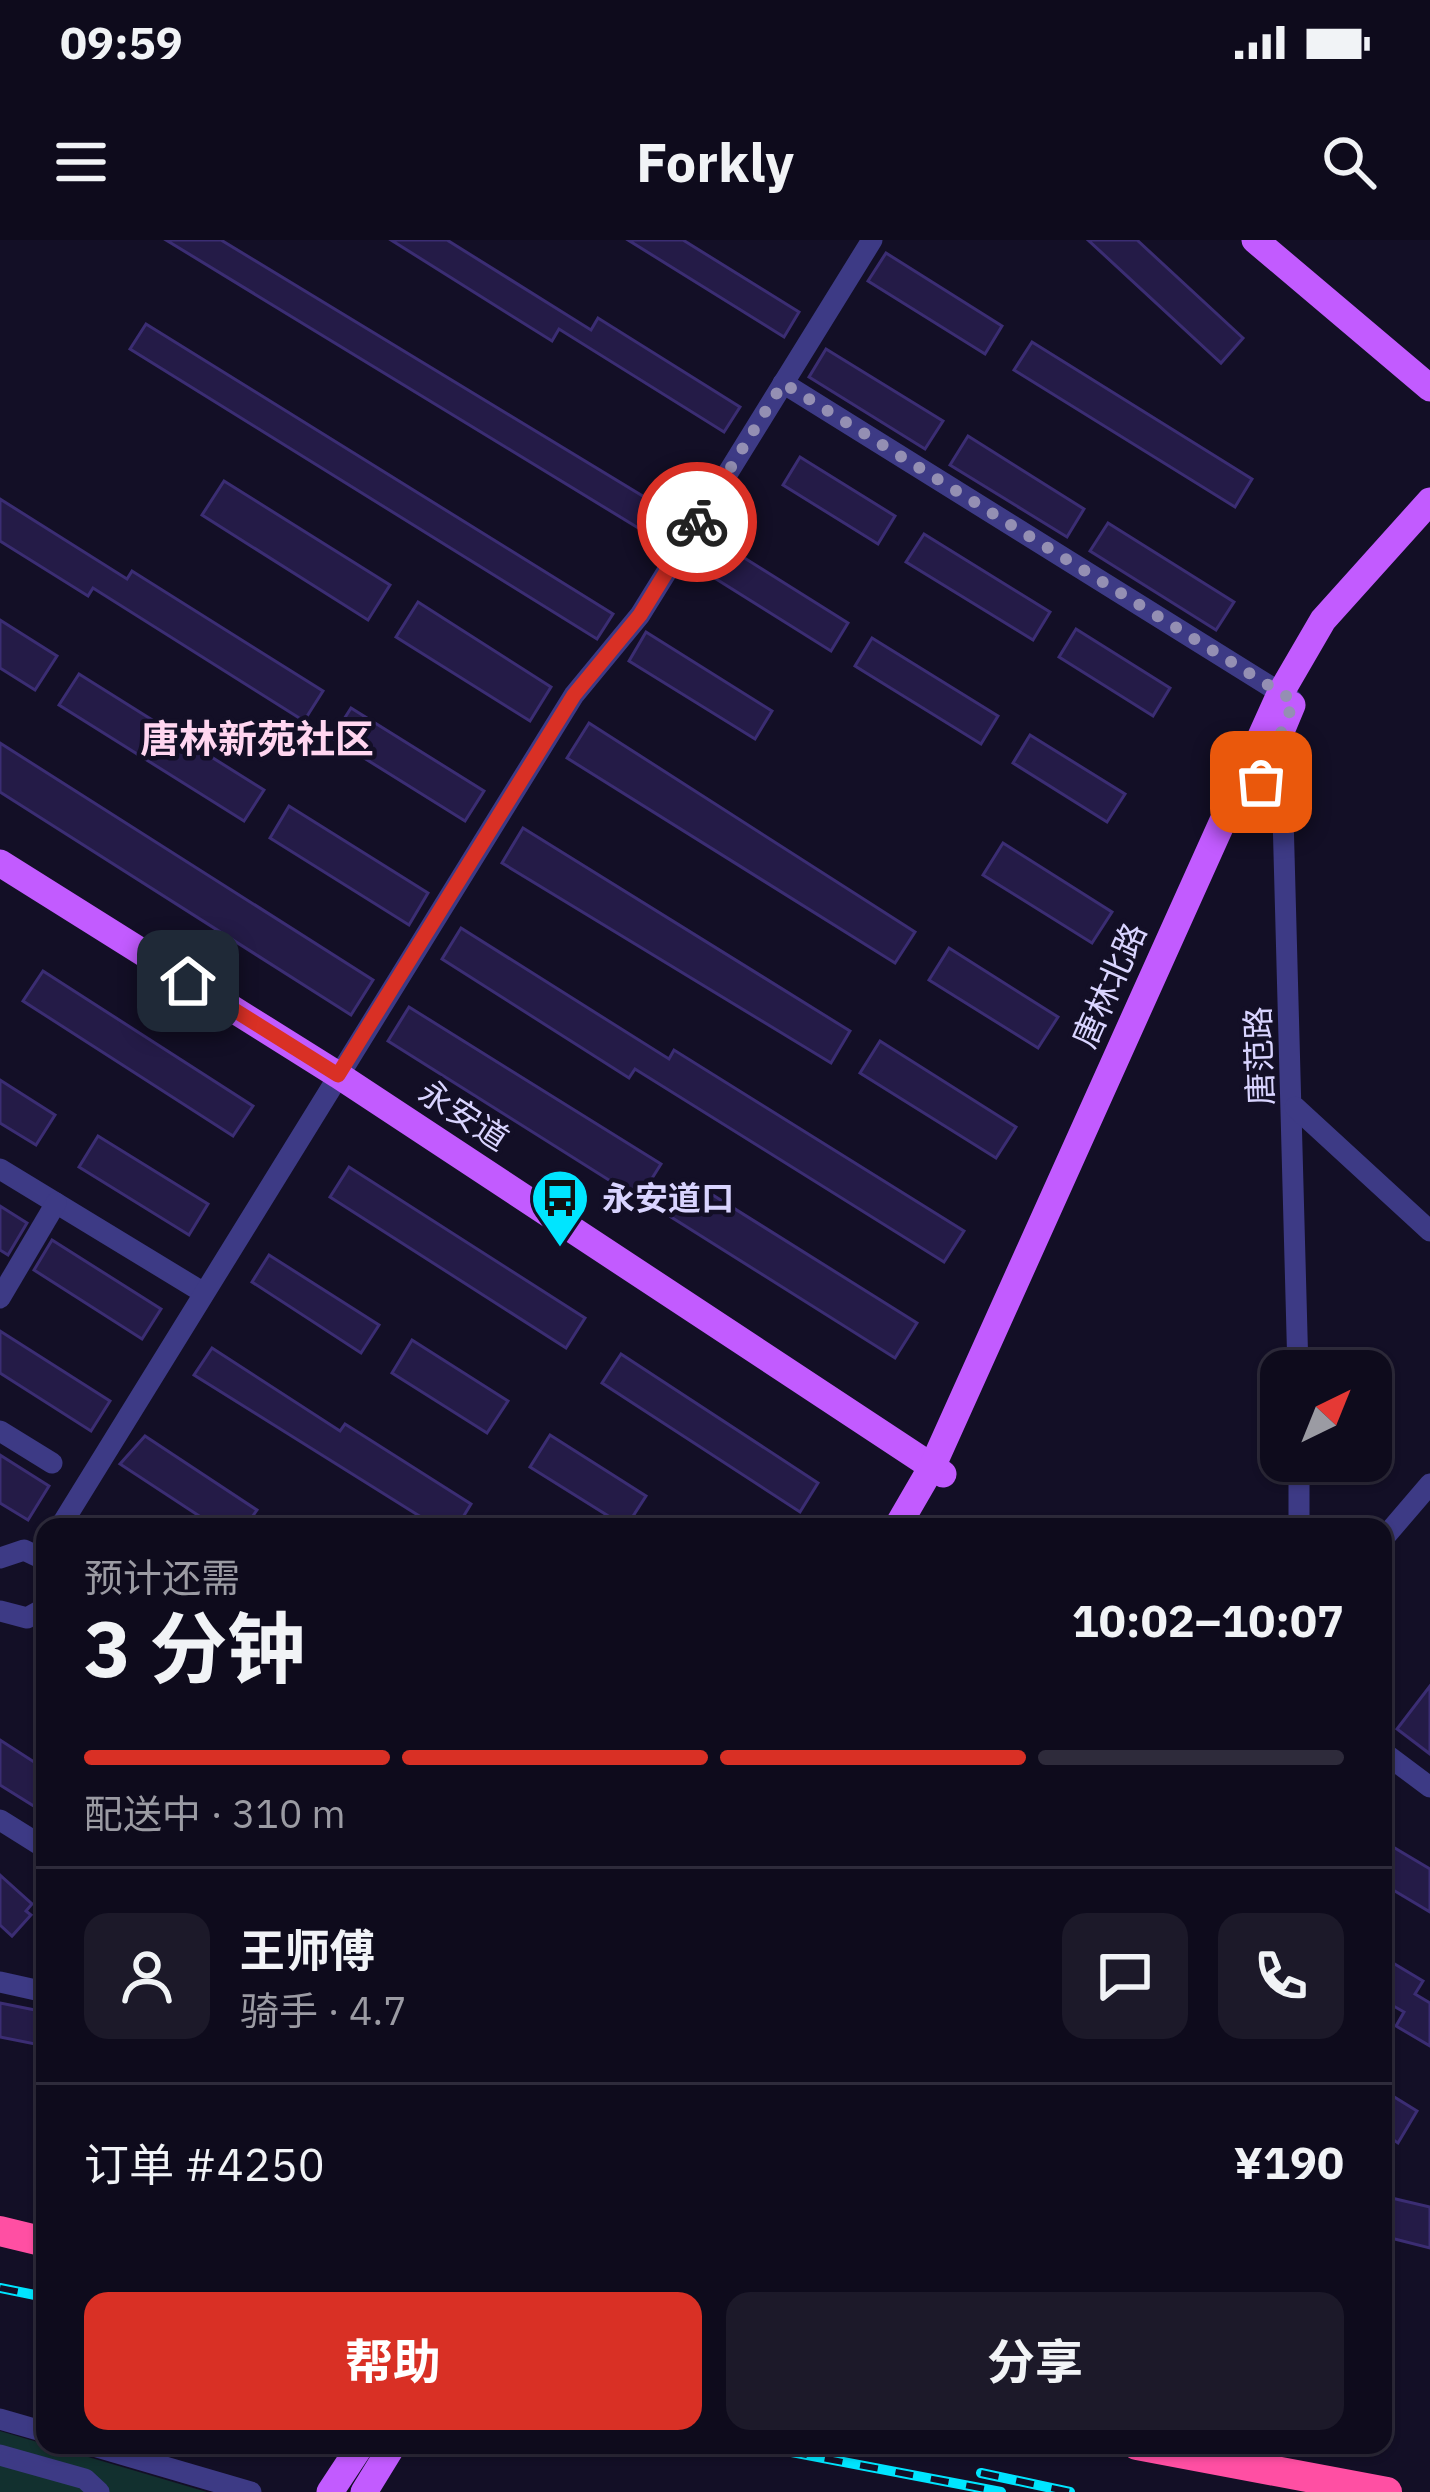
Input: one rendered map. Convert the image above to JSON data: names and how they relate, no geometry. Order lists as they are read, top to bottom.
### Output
{
  "streets": {
    "main road": ["唐林北路", "永安道"],
    "street": ["唐范路"]
  },
  "crossings": [
    ["唐林北路", "唐范路"],
    ["唐林北路", "永安道"]
  ],
  "districts": ["唐林新苑社区"],
  "places": {
    "bus stop": ["永安道口"]
  },
  "north": "top right",
  "page": {
    "status": "09:59",
    "header": "Forkly",
    "heading": ["3 分钟", "预计还需", "10:02–10:07"],
    "panel": [
      "王师傅",
      "骑手 · 4.7",
      "订单 #4250",
      "¥190"
    ],
    "bar": "配送中 · 310 m",
    "buttons": ["帮助", "分享"]
  }
}
